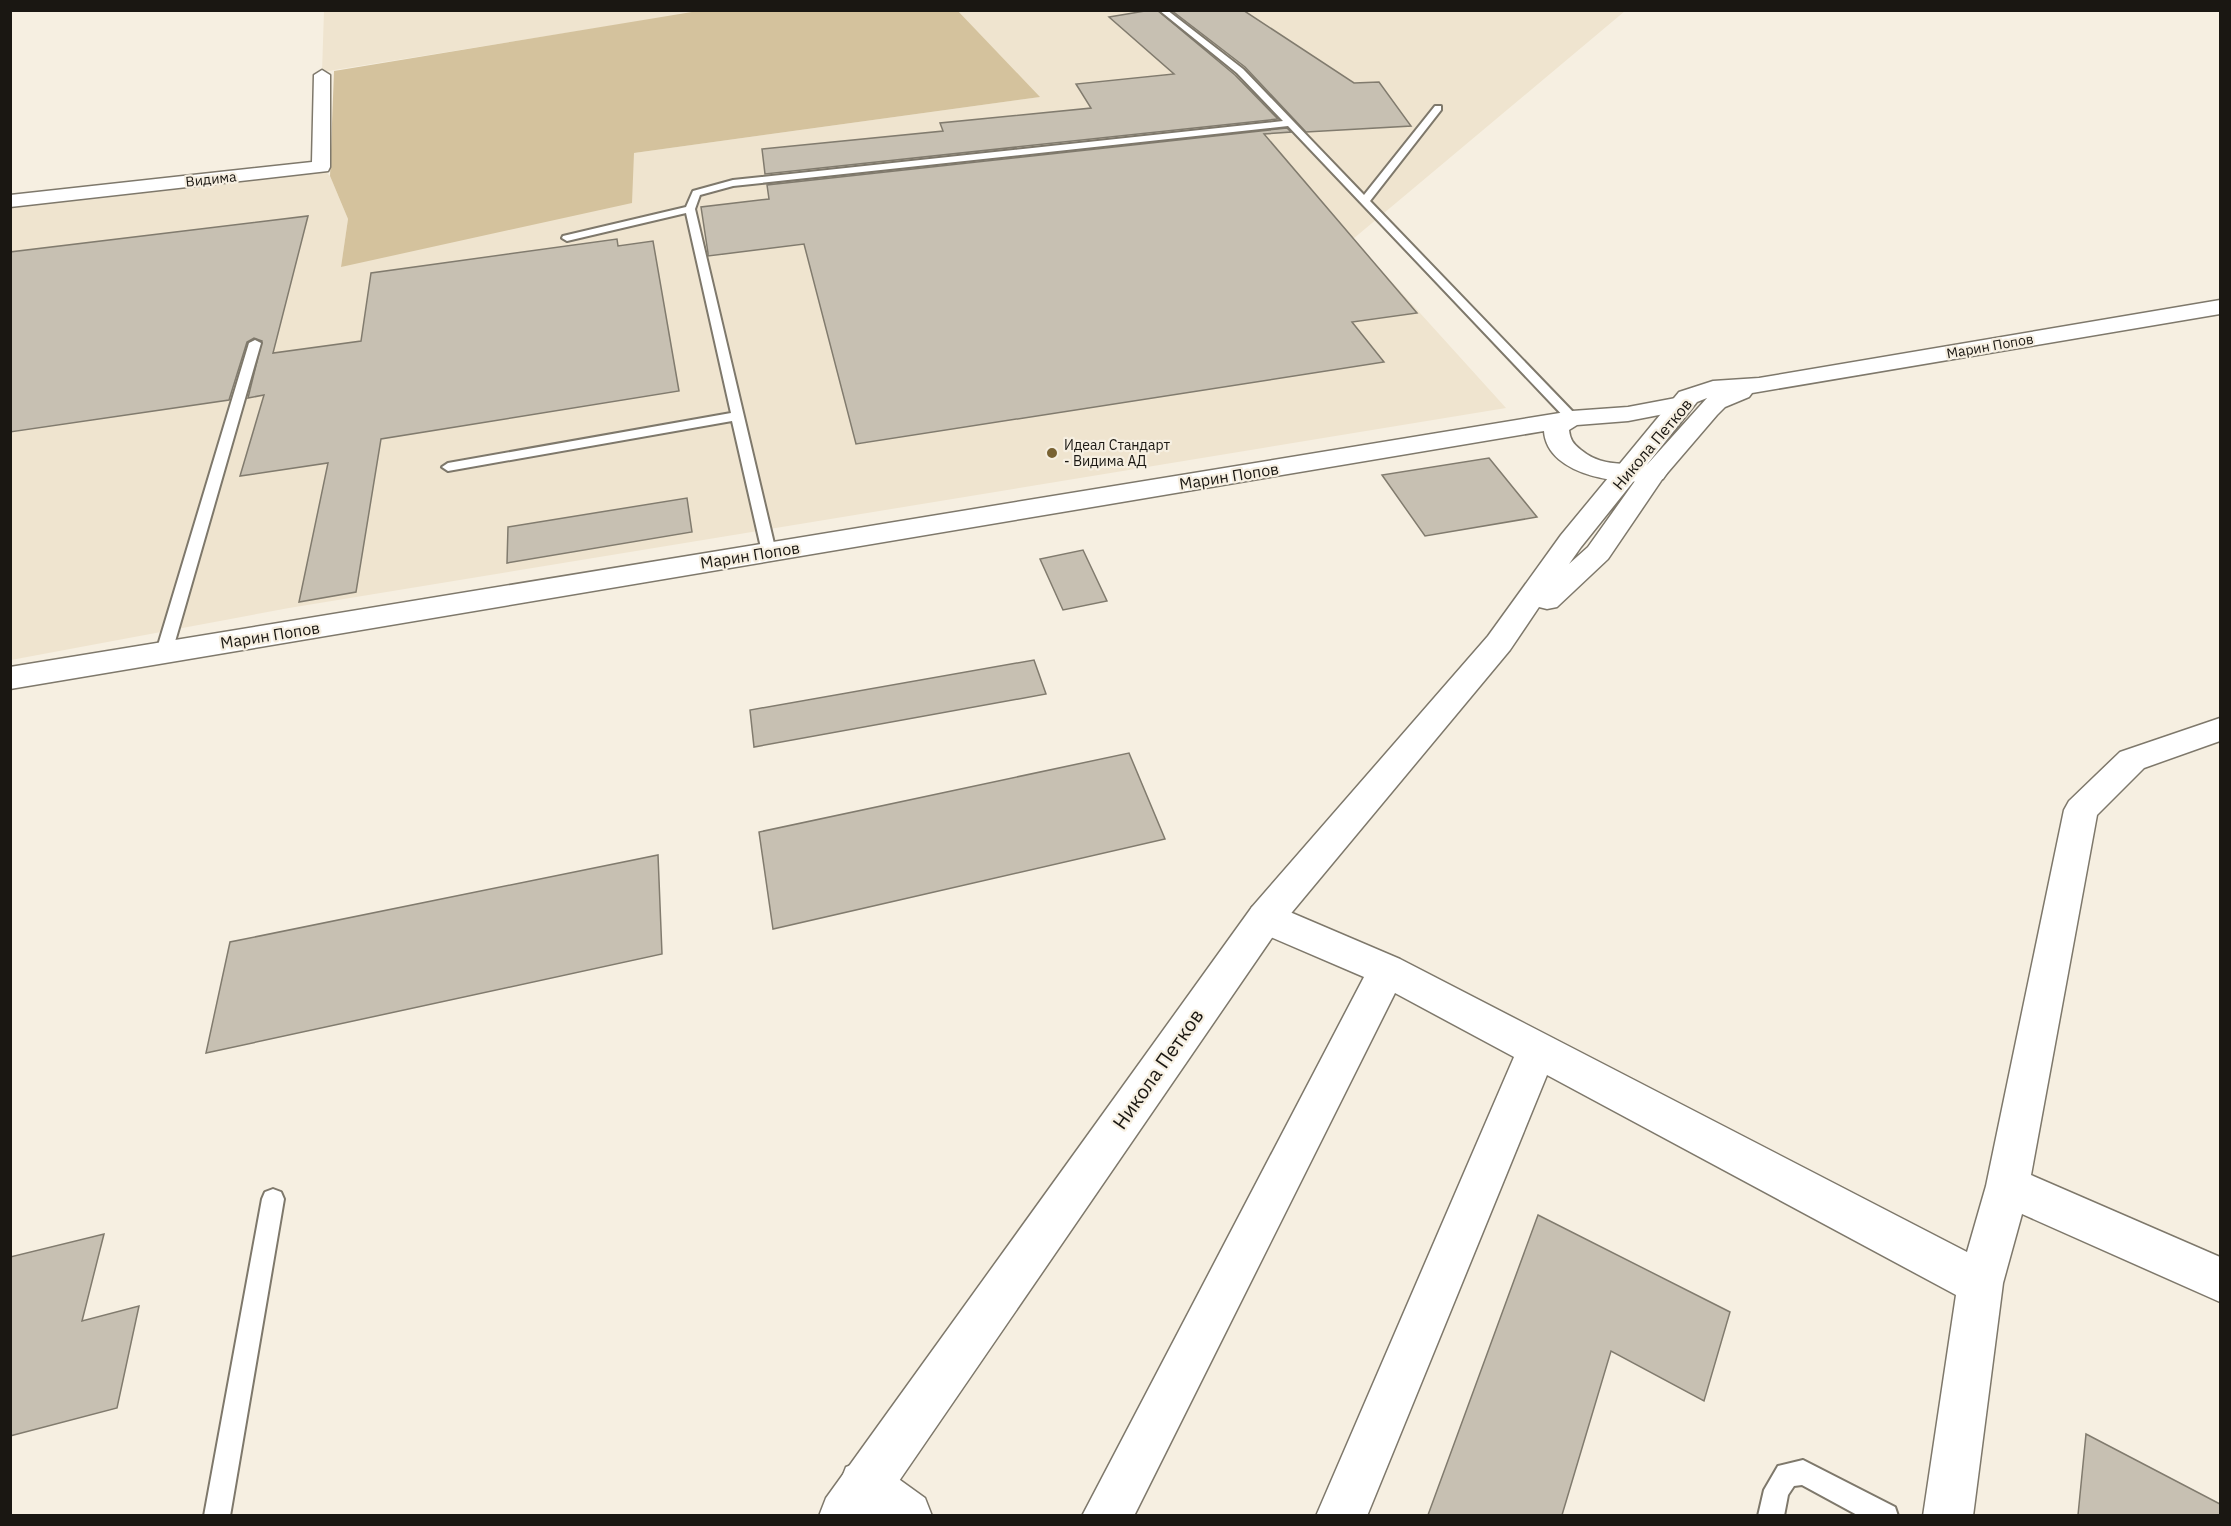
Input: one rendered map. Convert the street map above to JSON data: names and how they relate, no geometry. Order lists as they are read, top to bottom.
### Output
{
  "streets": {
    "street": ["Видима", "Марин Попов", "Никола Петков"]
  },
  "crossings": [
    ["Марин Попов", "Никола Петков"]
  ],
  "places": ["Идеал Стандарт - Видима АД"]
}
